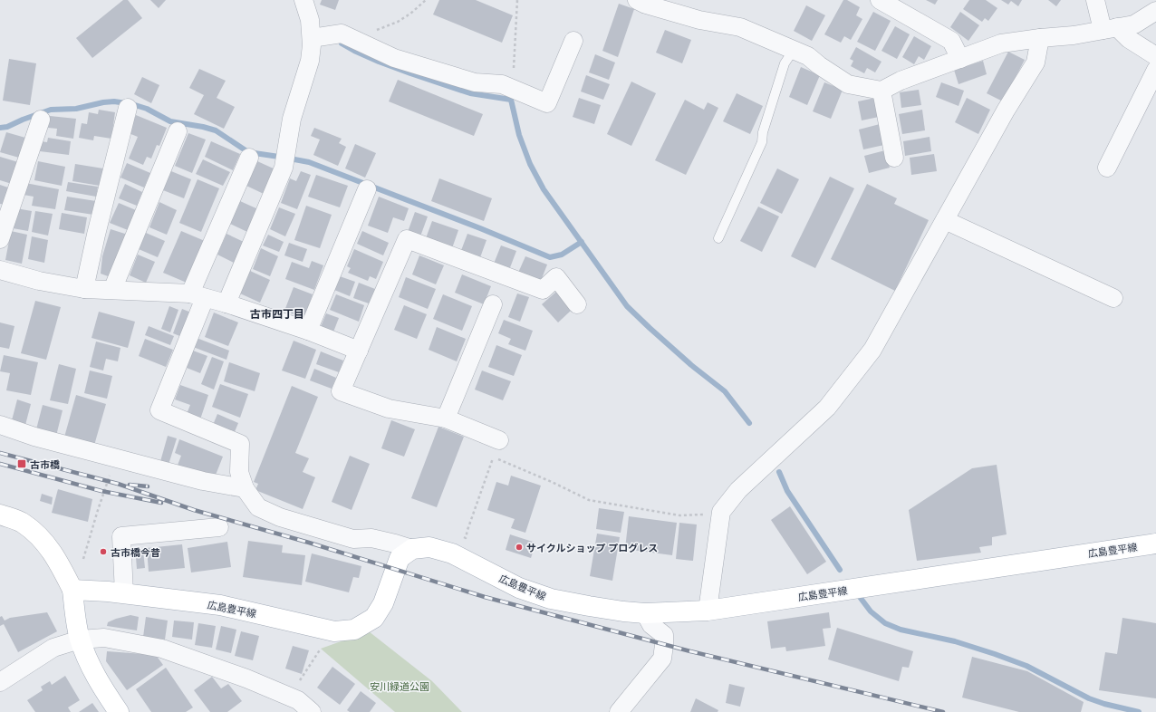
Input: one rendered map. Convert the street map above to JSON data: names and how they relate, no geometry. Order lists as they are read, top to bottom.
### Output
{
  "streets": {
    "main road": ["広島豊平線"]
  },
  "districts": ["古市四丁目"],
  "parks": ["安川緑道公園"],
  "places": {
    "transit": ["古市橋"],
    "other": ["サイクルショップ プログレス", "古市橋今昔"]
  }
}
